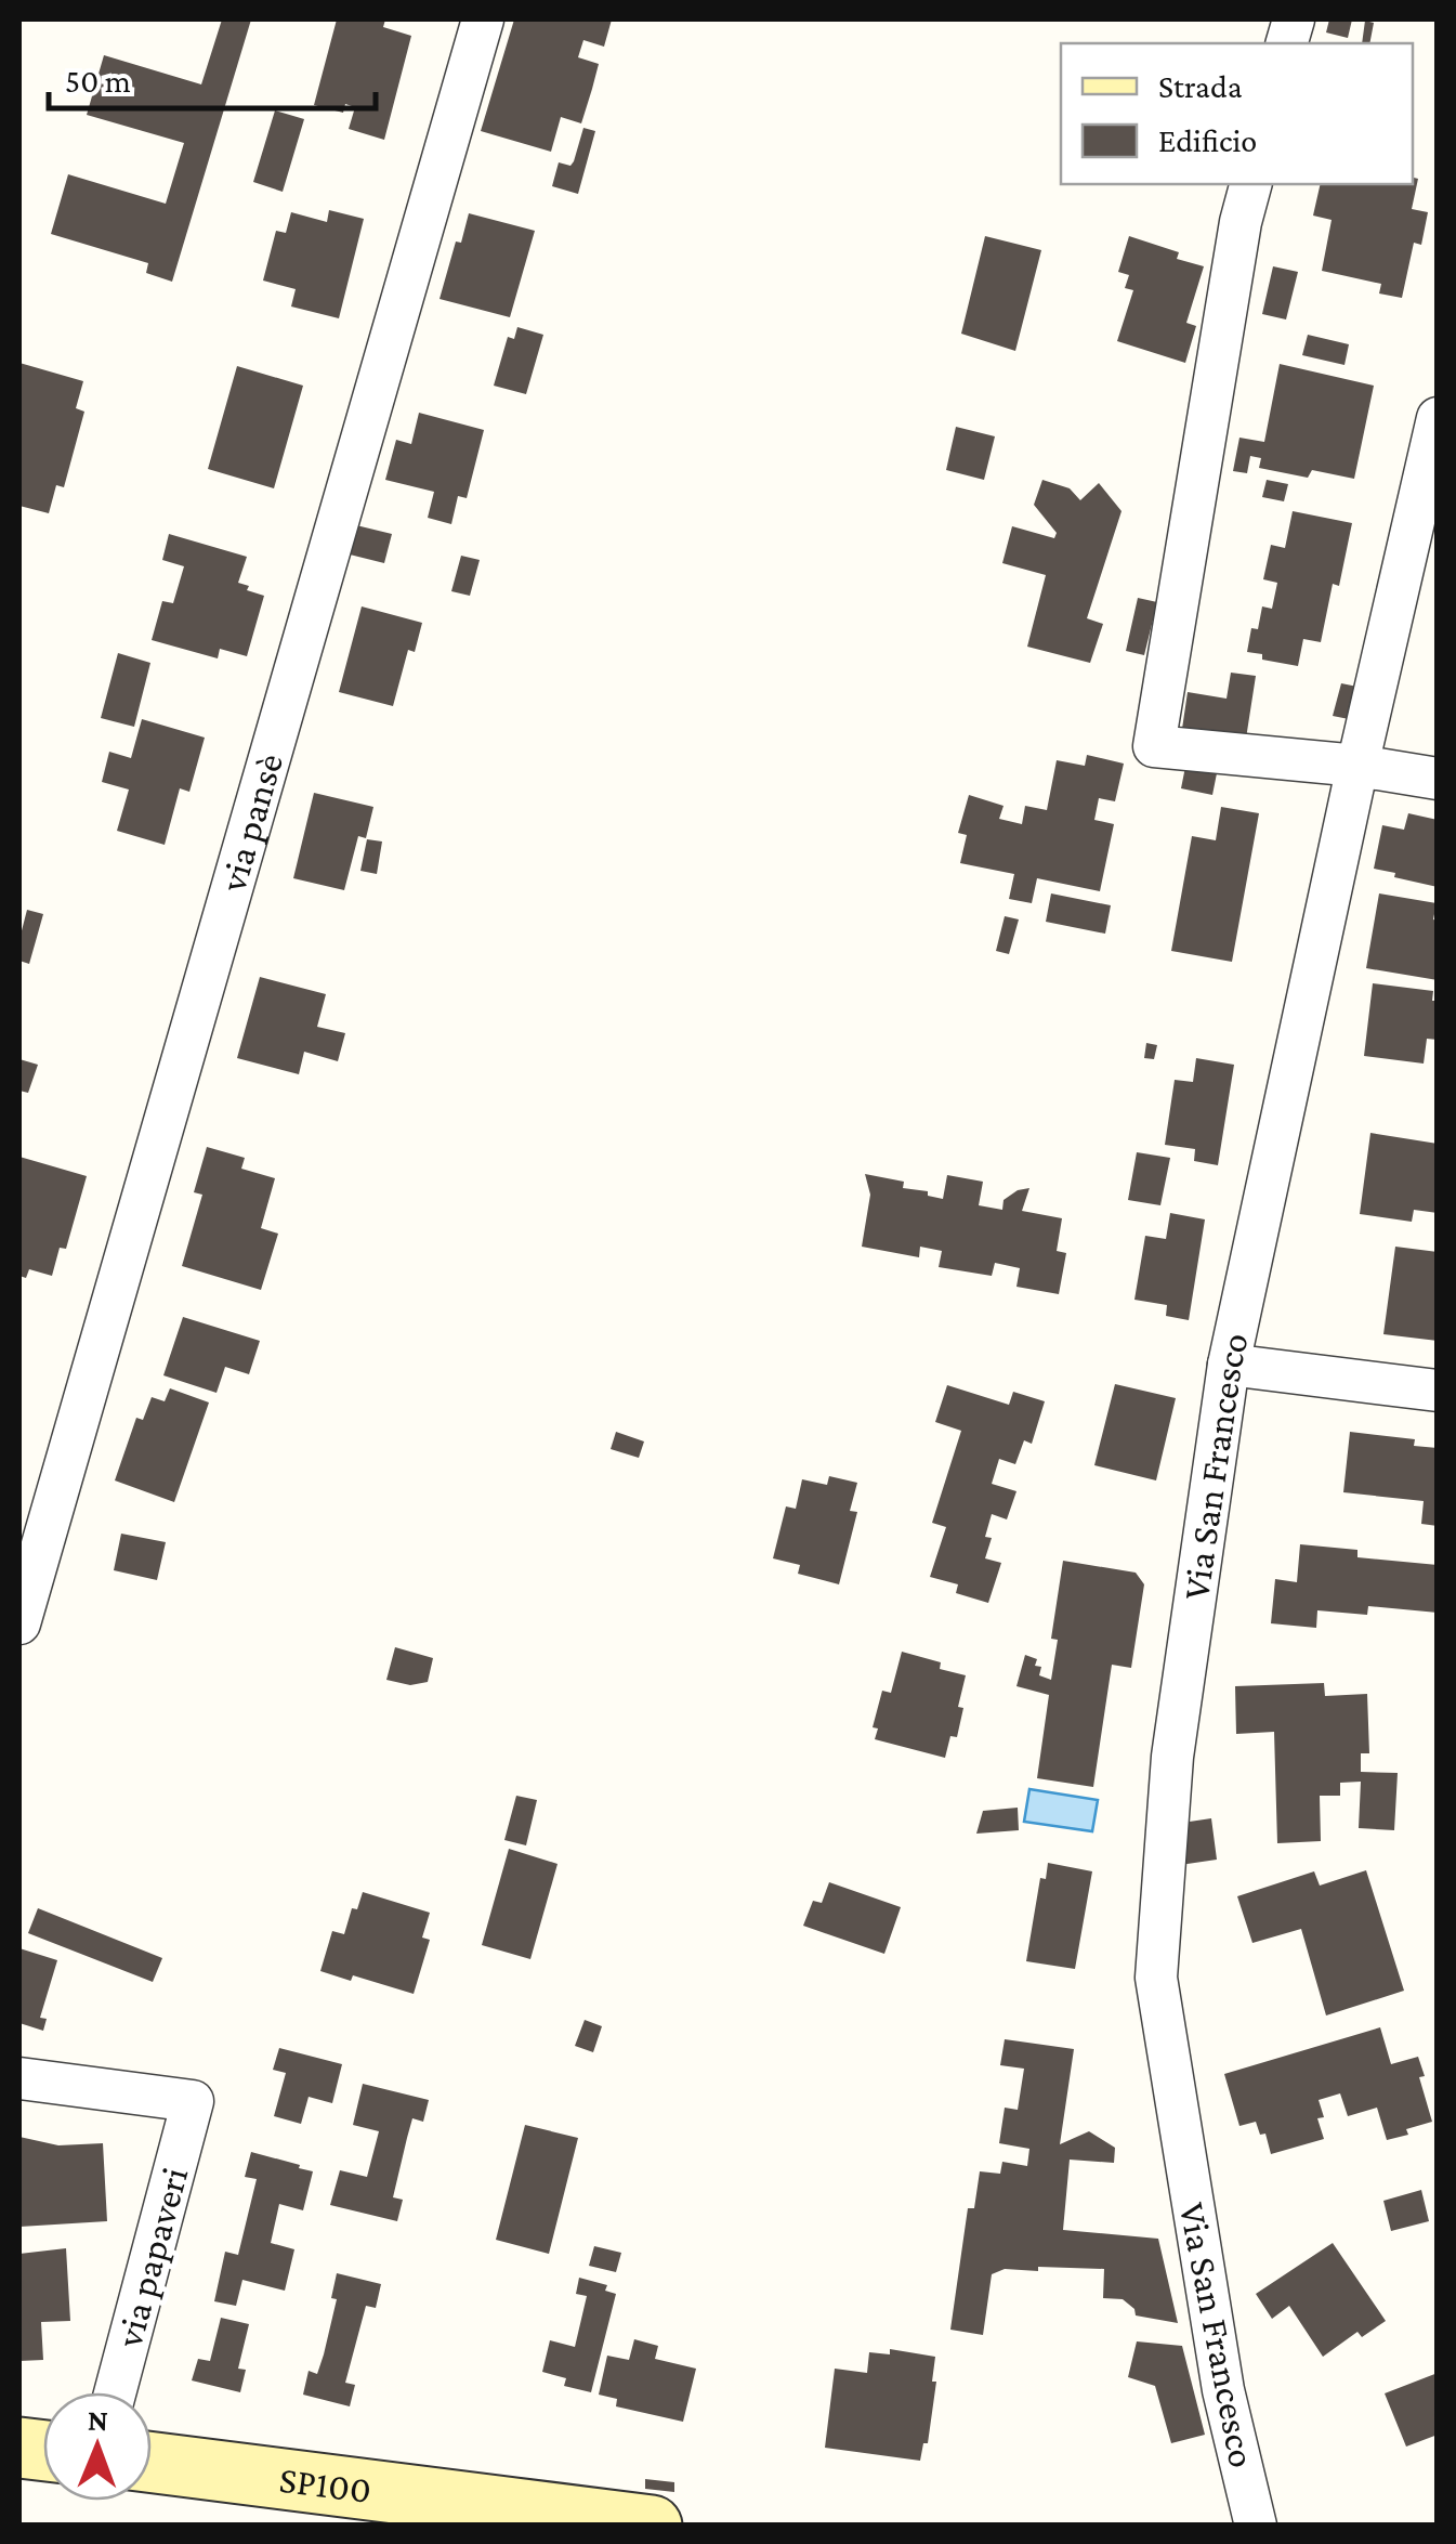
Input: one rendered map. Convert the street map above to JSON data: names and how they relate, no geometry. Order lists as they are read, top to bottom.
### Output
{
  "streets": {
    "main road": ["SP100"],
    "street": ["via pansè", "Via San Francesco", "via papaveri"]
  },
  "legend": ["Strada", "Edificio"],
  "scale_bar": "50 m",
  "north": "top"
}
